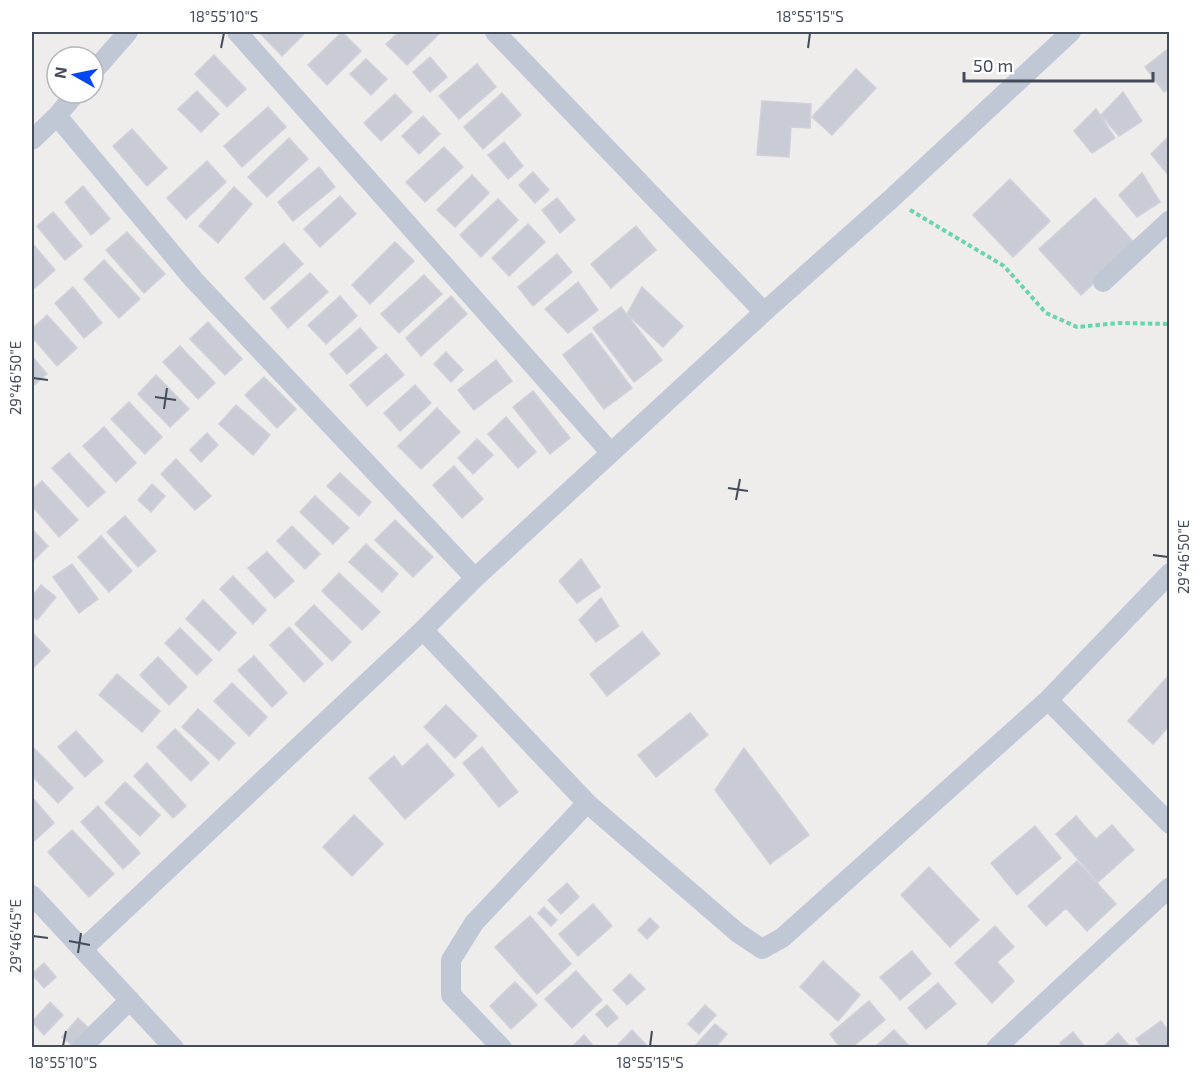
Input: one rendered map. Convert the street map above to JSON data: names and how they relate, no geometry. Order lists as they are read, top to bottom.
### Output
{
  "scale_bar": "50 m",
  "north": "left",
  "coordinates": [
    "18°55'10\"S",
    "18°55'15\"S",
    "29°46'50\"E",
    "29°46'45\"E"
  ]
}
